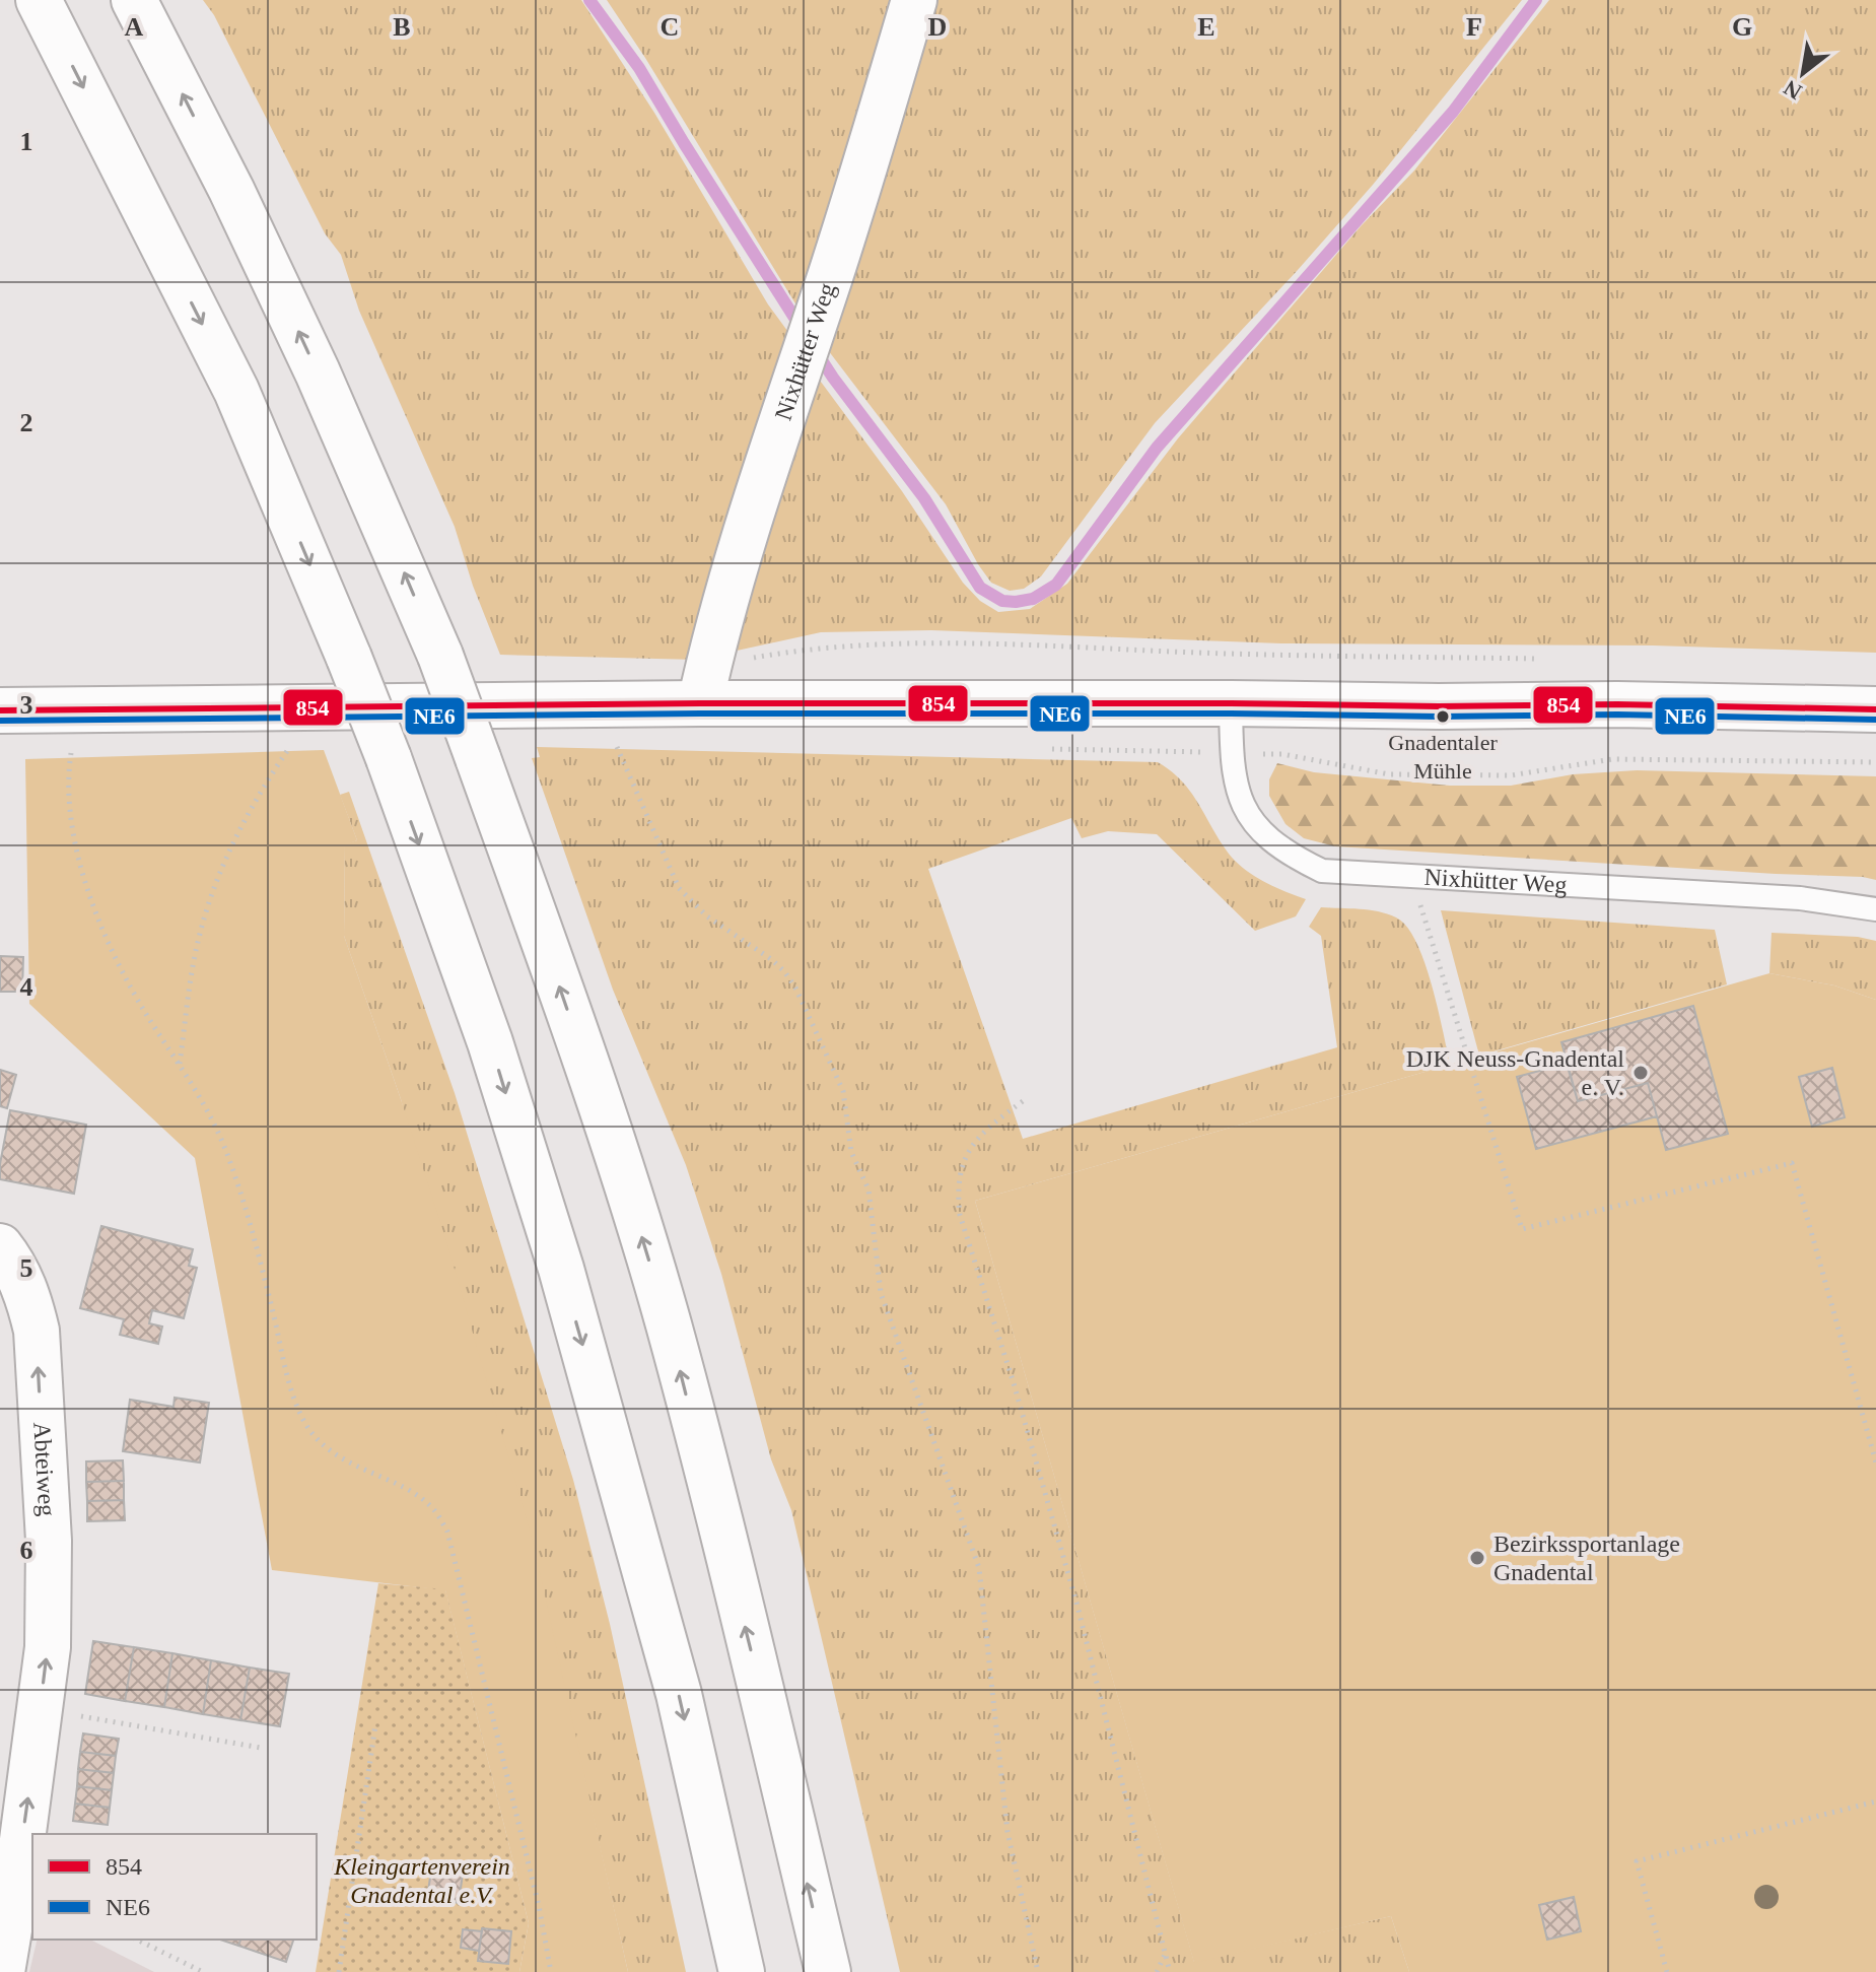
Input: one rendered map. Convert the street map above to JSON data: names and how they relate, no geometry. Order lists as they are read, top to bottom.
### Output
{
  "streets": {
    "main road": ["Nixhütter Weg", "Abteiweg"]
  },
  "one_way": ["Abteiweg"],
  "parks": ["Kleingartenverein Gnadental e.V."],
  "places": ["Gnadentaler Mühle", "DJK Neuss-Gnadental e. V.", "Bezirkssportanlage Gnadental"],
  "lines": ["transit line 854", "transit line NE6"],
  "legend": ["854", "NE6"],
  "north": "bottom left",
  "grid": {
    "columns": [
      "A",
      "B",
      "C",
      "D",
      "E",
      "F",
      "G"
    ],
    "rows": [
      "1",
      "2",
      "3",
      "4",
      "5",
      "6"
    ]
  }
}
